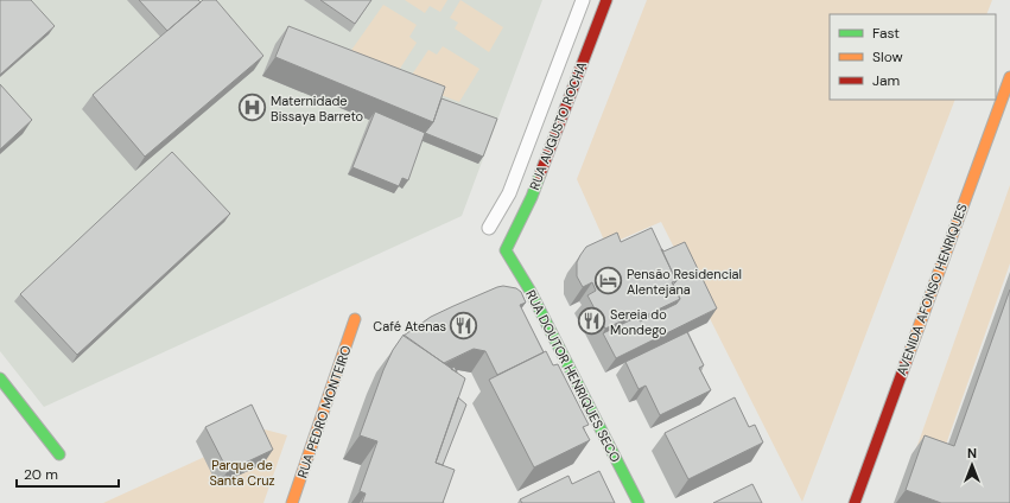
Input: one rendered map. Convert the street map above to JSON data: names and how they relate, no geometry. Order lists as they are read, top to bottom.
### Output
{
  "streets": {
    "street": [
      "RUA AUGUSTO ROCHA",
      "AVENIDA AFONSO HENRIQUES",
      "RUA DOUTOR HENRIQUES SECO",
      "RUA PEDRO MONTEIRO"
    ]
  },
  "crossings": [
    ["RUA AUGUSTO ROCHA", "RUA DOUTOR HENRIQUES SECO"]
  ],
  "parks": ["Parque de Santa Cruz"],
  "places": {
    "hospital": ["Maternidade Bissaya Barreto"],
    "hotel": ["Pensão Residencial Alentejana"],
    "restaurant": ["Sereia do Mondego", "Café Atenas"]
  },
  "legend": ["Fast", "Slow", "Jam"],
  "scale_bar": "20 m",
  "north": "top"
}
